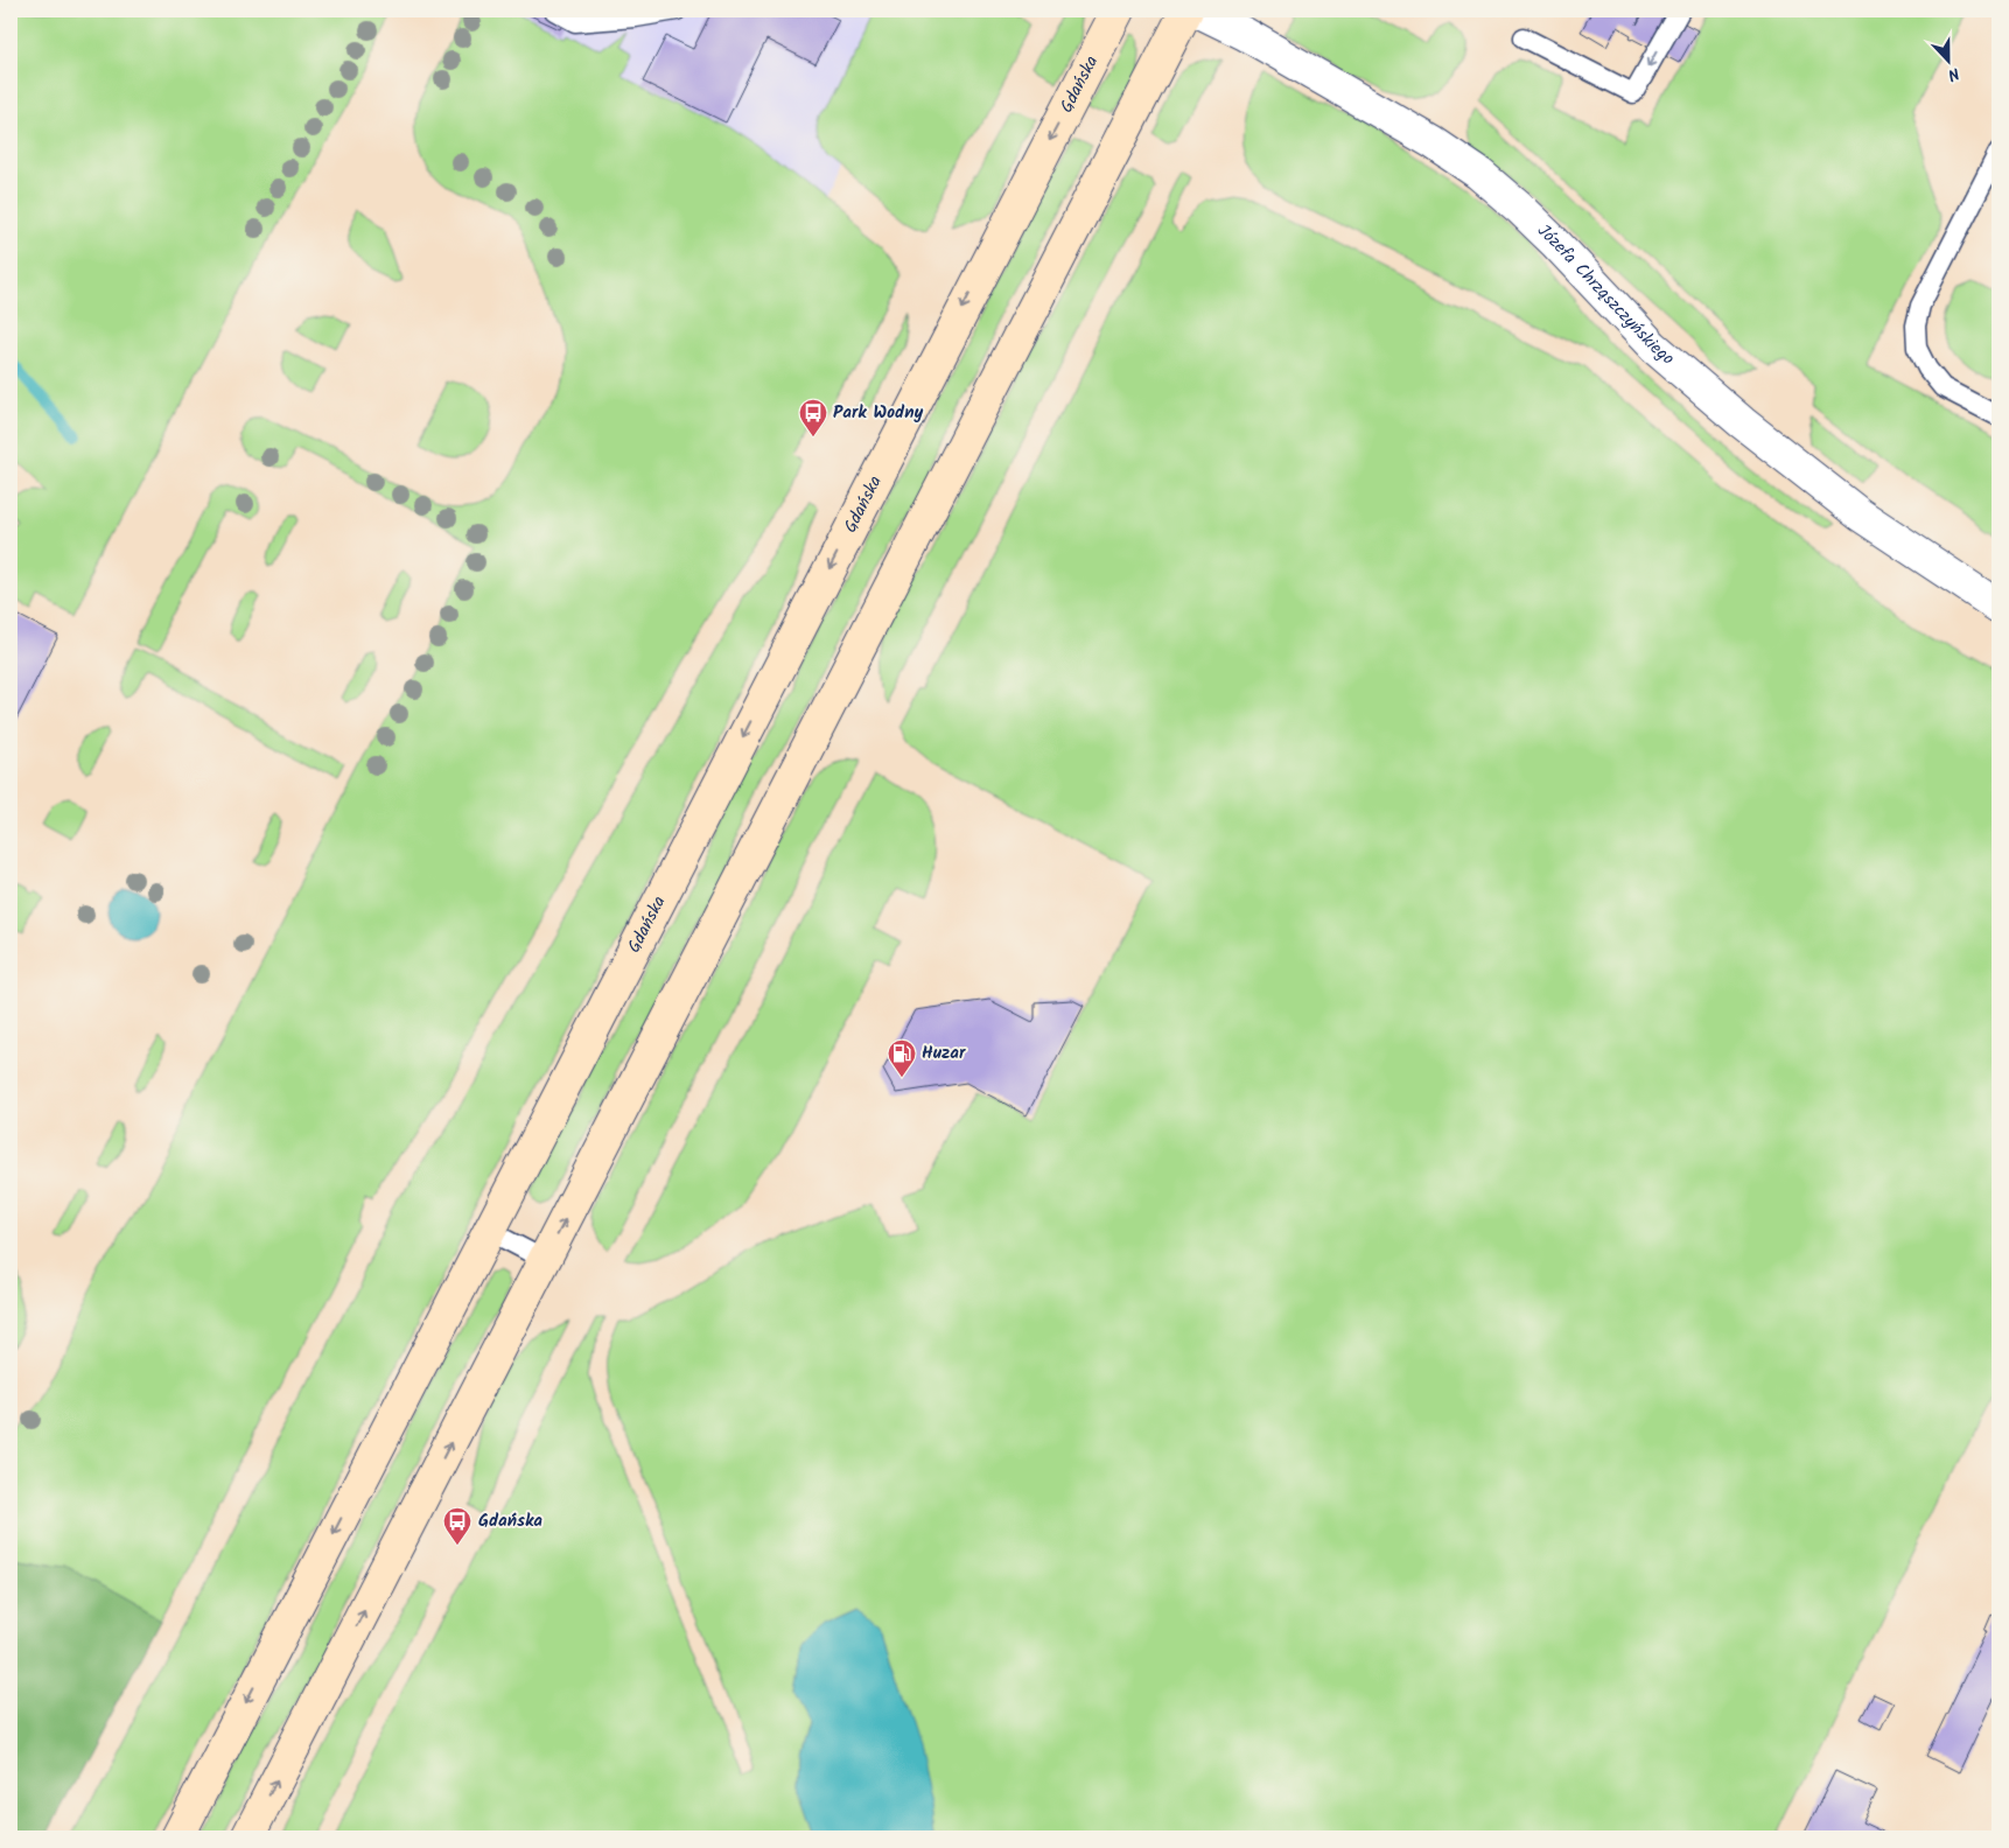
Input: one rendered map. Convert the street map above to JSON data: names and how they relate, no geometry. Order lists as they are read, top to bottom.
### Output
{
  "streets": {
    "main road": ["Gdańska"],
    "street": ["Józefa Chrząszczyńskiego"]
  },
  "places": {
    "bus stop": ["Park Wodny", "Gdańska"],
    "fuel station": ["Huzar"]
  },
  "north": "bottom"
}
